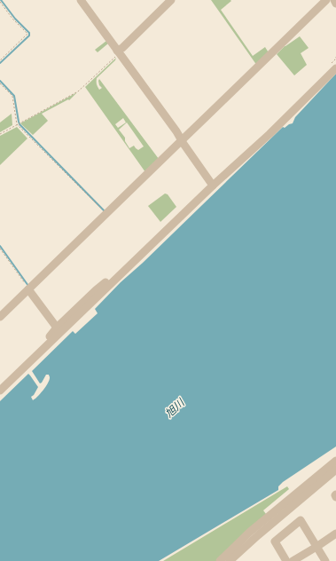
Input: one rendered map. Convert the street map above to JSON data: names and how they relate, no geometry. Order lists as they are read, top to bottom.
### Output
{
  "water": ["旭川"]
}
